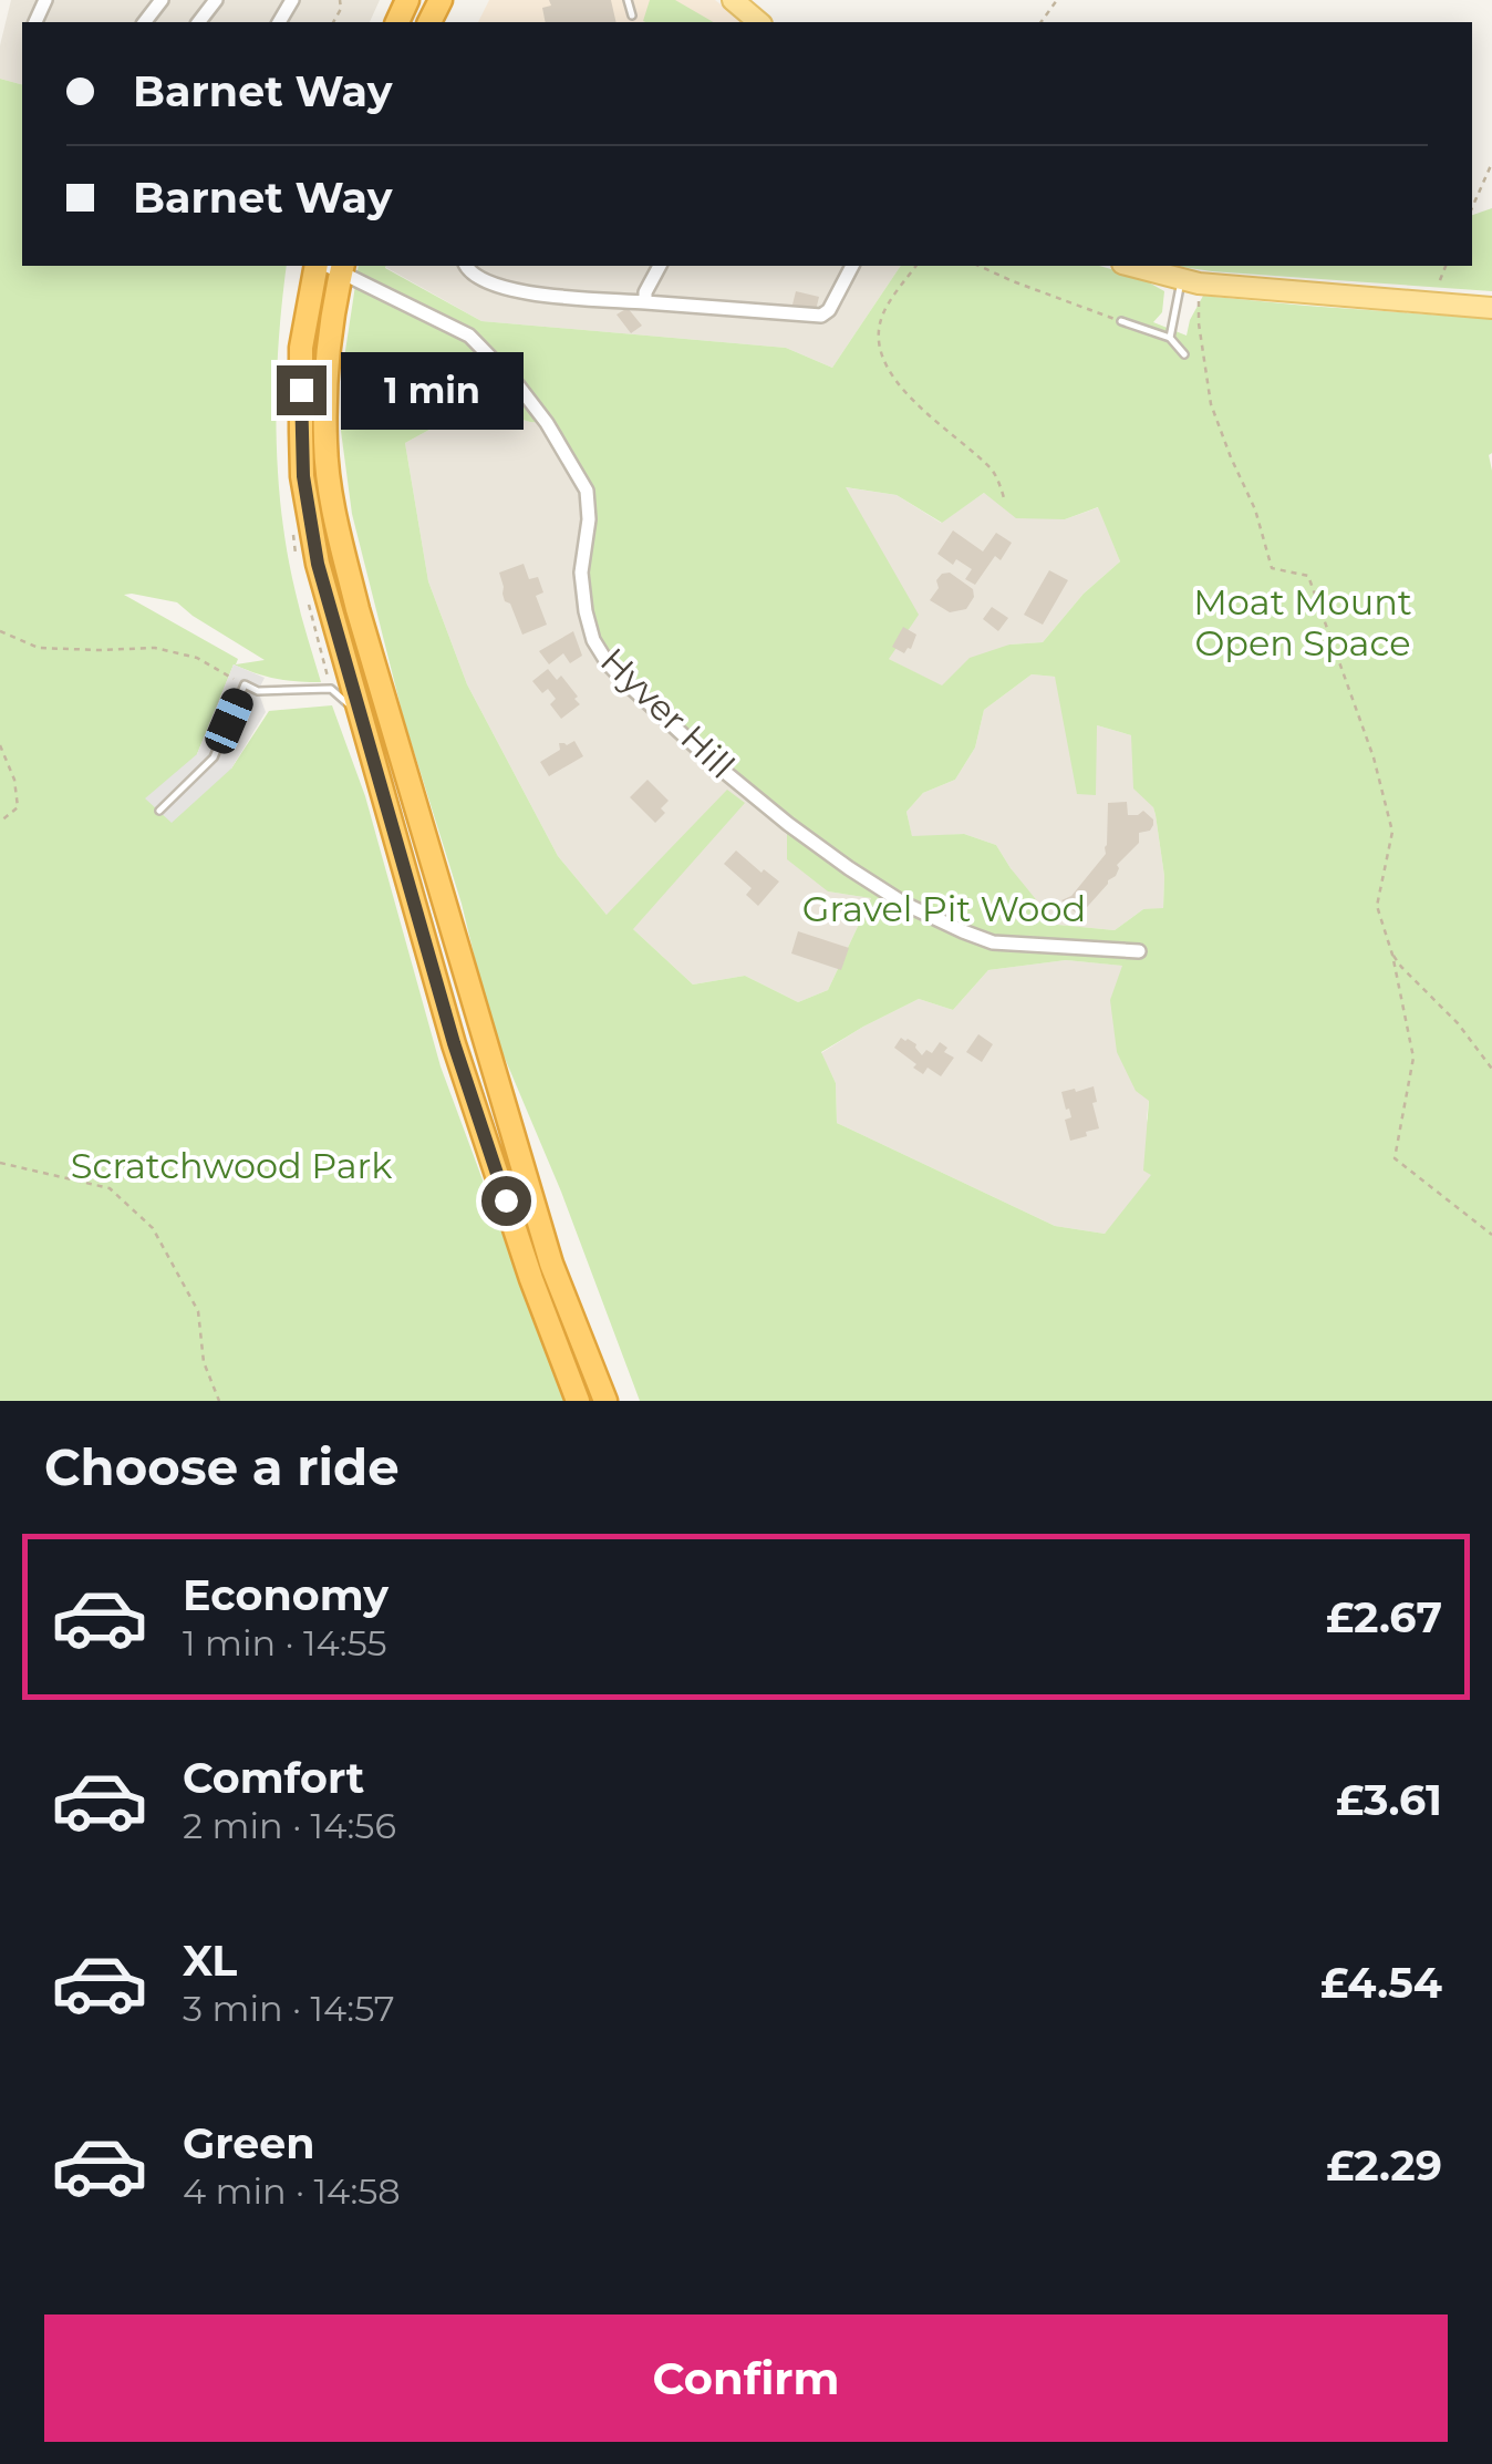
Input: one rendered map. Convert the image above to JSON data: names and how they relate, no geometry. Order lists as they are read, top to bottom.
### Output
{
  "streets": {
    "street": ["Hyver Hill"]
  },
  "parks": ["Moat Mount Open Space", "Gravel Pit Wood", "Scratchwood Park"],
  "page": {
    "banner": ["Barnet Way", "Barnet Way"],
    "bubble": "1 min",
    "heading": "Choose a ride",
    "list": [
      {
        "name": "Economy",
        "note": "1 min · 14:55",
        "value": "£2.67"
      },
      {
        "name": "Comfort",
        "note": "2 min · 14:56",
        "value": "£3.61"
      },
      {
        "name": "XL",
        "note": "3 min · 14:57",
        "value": "£4.54"
      },
      {
        "name": "Green",
        "note": "4 min · 14:58",
        "value": "£2.29"
      }
    ],
    "buttons": "Confirm"
  }
}
